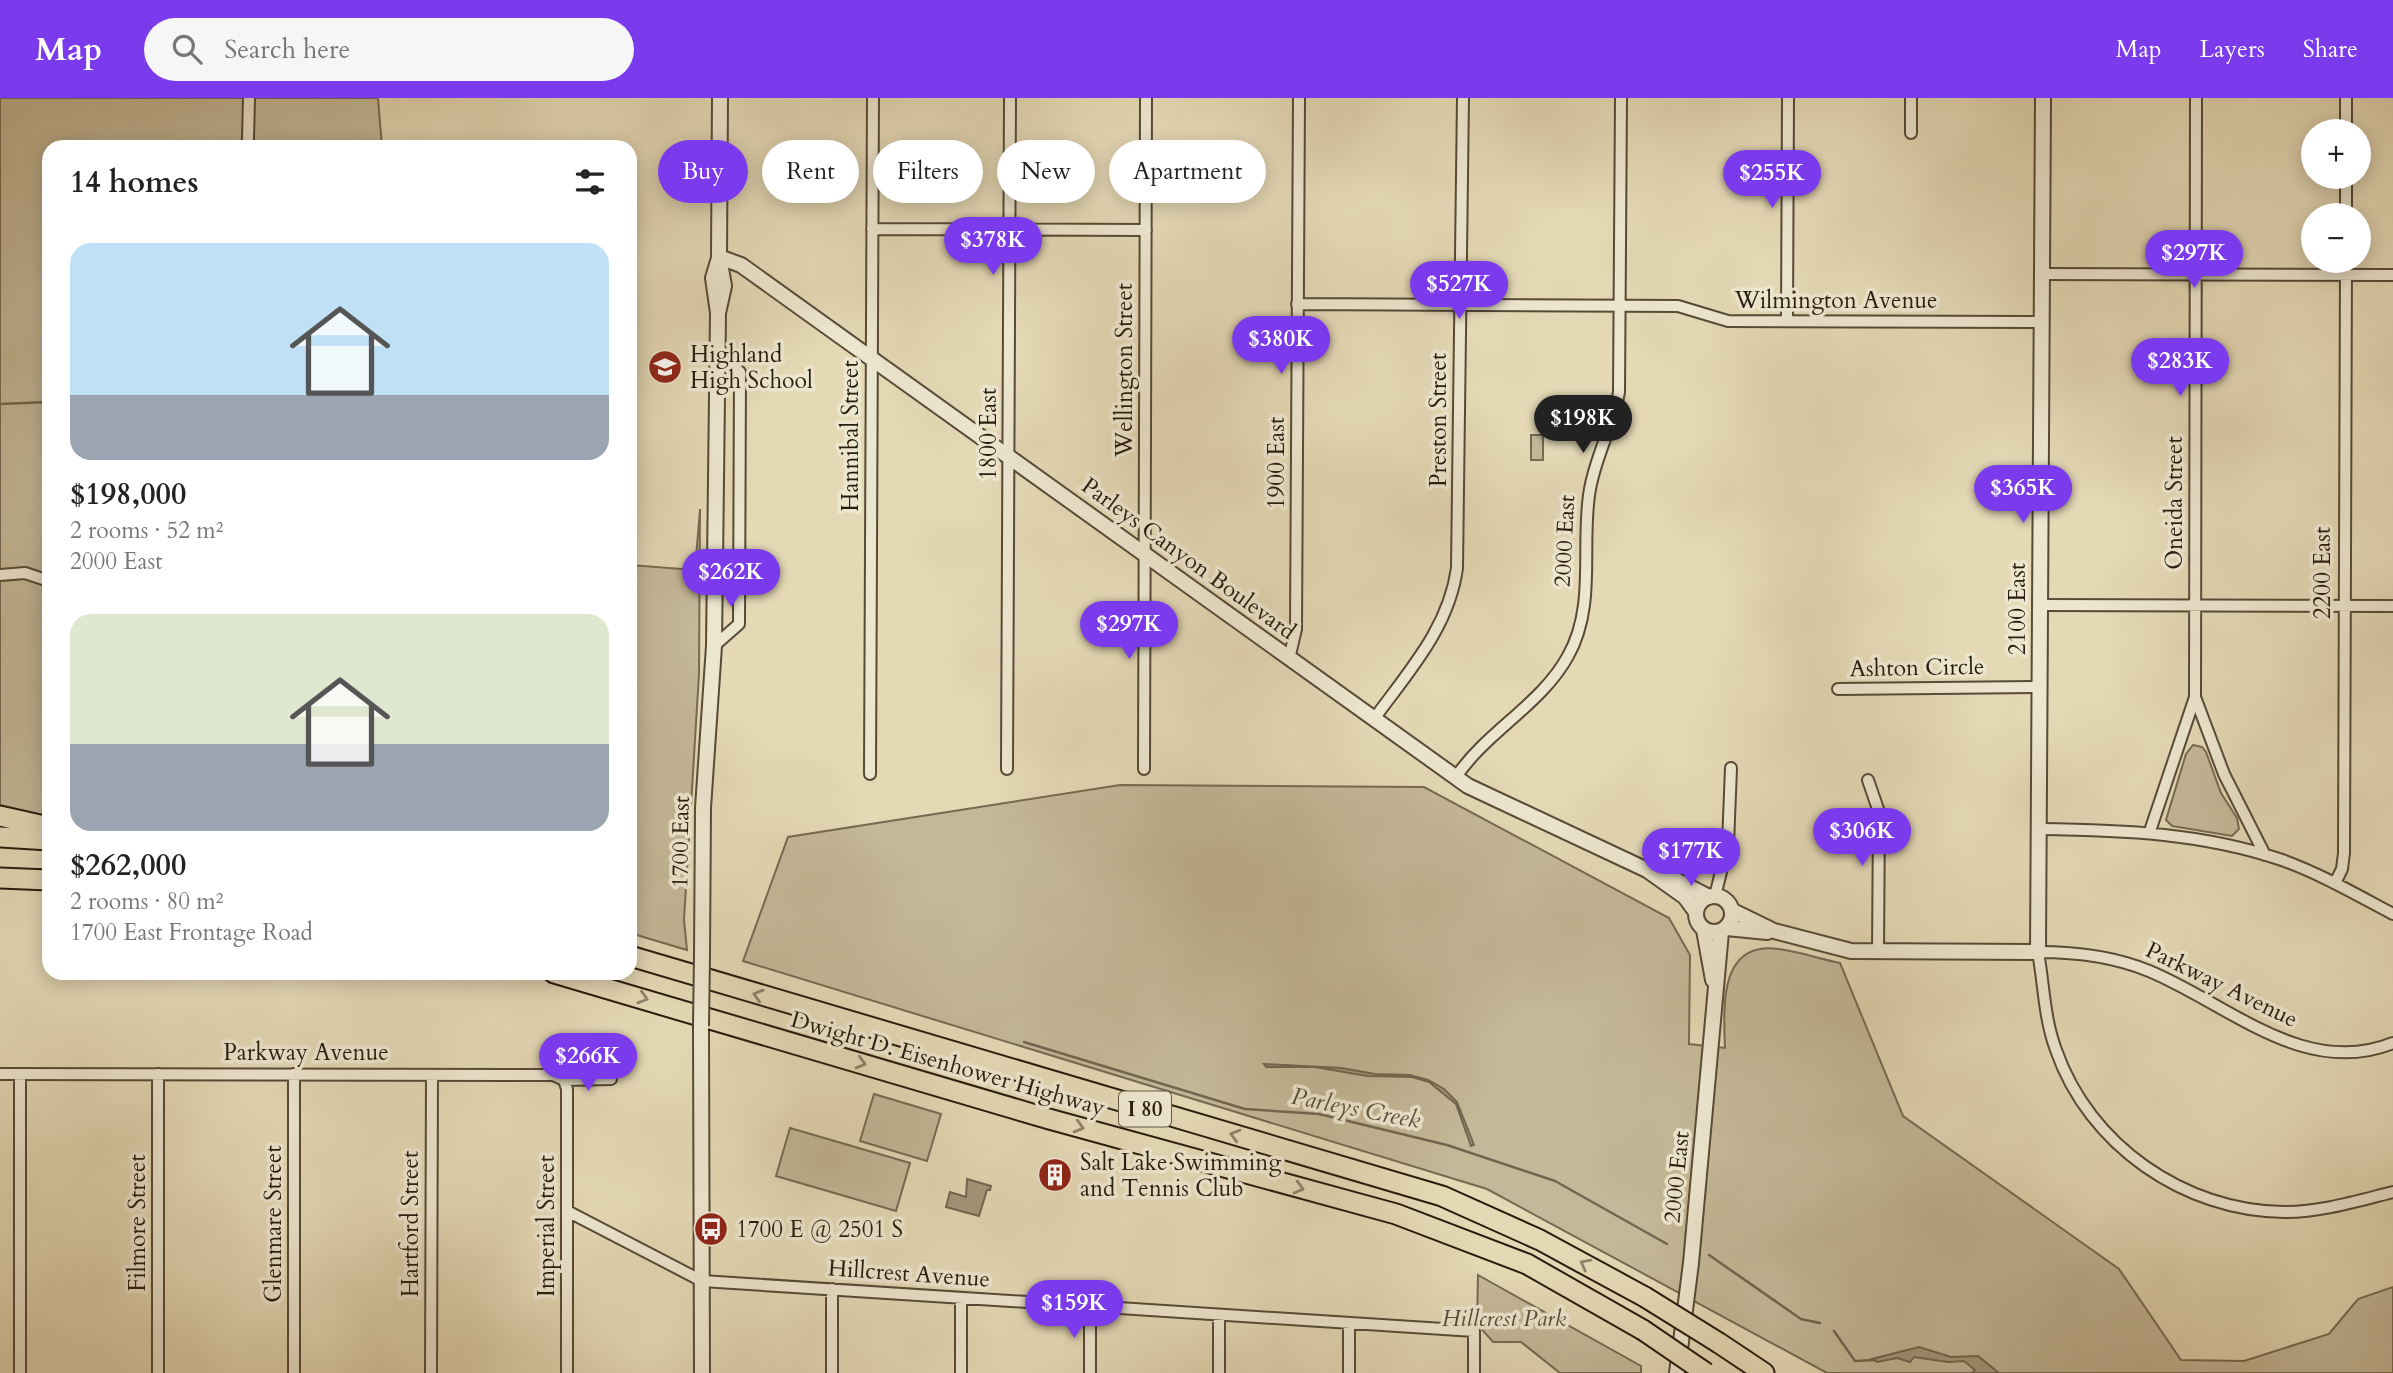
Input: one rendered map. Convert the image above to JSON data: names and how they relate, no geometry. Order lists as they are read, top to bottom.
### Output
{
  "streets": {
    "highway": ["Dwight D. Eisenhower Highway", "I 80"],
    "street": [
      "Wilmington Avenue",
      "Wellington Street",
      "Preston Street",
      "1800 East",
      "Hannibal Street",
      "1900 East",
      "Oneida Street",
      "2000 East",
      "Parleys Canyon Boulevard",
      "2200 East",
      "2100 East",
      "Ashton Circle",
      "1700 East",
      "Parkway Avenue",
      "Filmore Street",
      "Glenmare Street",
      "Hartford Street",
      "Imperial Street",
      "Hillcrest Avenue"
    ]
  },
  "crossings": [
    ["Wilmington Avenue", "Preston Street"],
    ["Wilmington Avenue", "1900 East"],
    ["Wilmington Avenue", "2000 East"],
    ["Wilmington Avenue", "2100 East"],
    ["Wellington Street", "Parleys Canyon Boulevard"],
    ["Preston Street", "Parleys Canyon Boulevard"],
    ["1800 East", "Parleys Canyon Boulevard"],
    ["Hannibal Street", "Parleys Canyon Boulevard"],
    ["1900 East", "Parleys Canyon Boulevard"],
    ["2000 East", "Parleys Canyon Boulevard"],
    ["Parleys Canyon Boulevard", "1700 East"],
    ["2100 East", "Ashton Circle"],
    ["2100 East", "Parkway Avenue"],
    ["1700 East", "Hillcrest Avenue"],
    ["Parkway Avenue", "Filmore Street"],
    ["Parkway Avenue", "Glenmare Street"],
    ["Parkway Avenue", "Hartford Street"],
    ["Parkway Avenue", "Imperial Street"],
    ["Imperial Street", "Hillcrest Avenue"]
  ],
  "water": ["Parleys Creek"],
  "parks": ["Hillcrest Park"],
  "places": {
    "school or university": ["Highland High School"],
    "building": ["Salt Lake Swimming and Tennis Club"],
    "bus stop": ["1700 E @ 2501 S"]
  },
  "page": {
    "header": "Map",
    "search": "Search here",
    "nav": ["Map", "Layers", "Share"],
    "map_buttons": ["+", "−"],
    "chip": [
      "Buy",
      "Rent",
      "Filters",
      "New",
      "Apartment"
    ],
    "heading": "14 homes",
    "price": [
      "$255K",
      "$378K",
      "$297K",
      "$527K",
      "$380K",
      "$283K",
      "$198K",
      "$365K",
      "$262K",
      "$297K",
      "$306K",
      "$177K",
      "$266K",
      "$159K"
    ],
    "list": [
      {
        "name": "$198,000",
        "note": "2 rooms · 52 m² · 2000 East"
      },
      {
        "name": "$262,000",
        "note": "2 rooms · 80 m² · 1700 East Frontage Road"
      }
    ]
  }
}
